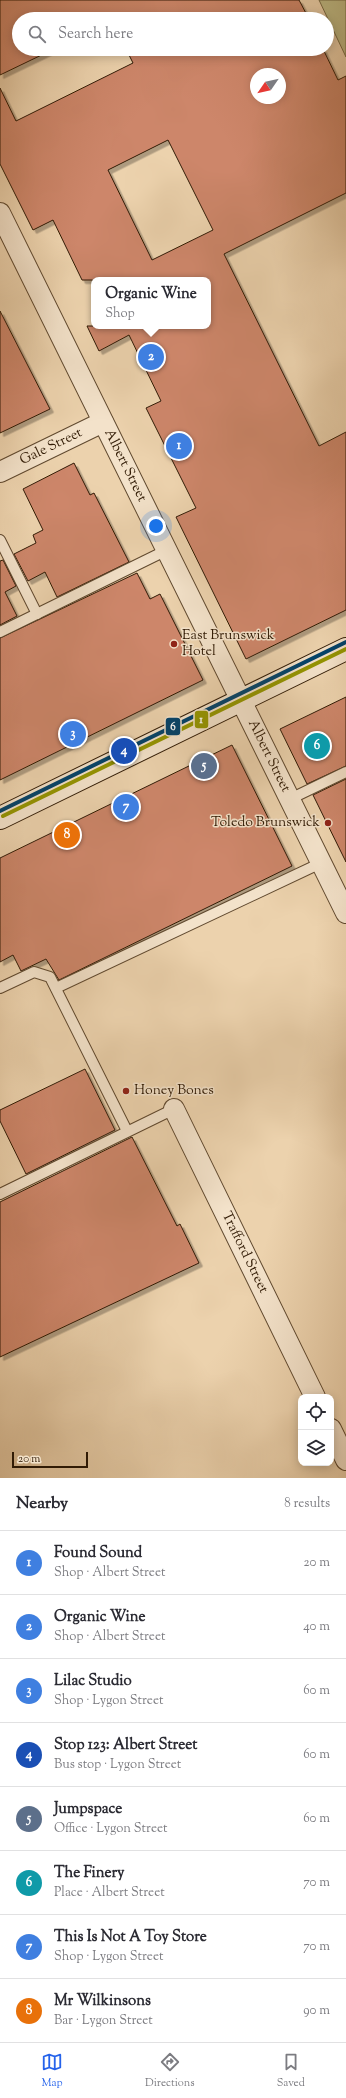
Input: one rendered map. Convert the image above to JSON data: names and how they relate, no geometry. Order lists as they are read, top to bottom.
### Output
{
  "streets": {
    "street": ["Gale Street", "Albert Street", "Trafford Street"]
  },
  "crossings": [
    ["Gale Street", "Albert Street"]
  ],
  "places": ["East Brunswick Hotel", "Toledo Brunswick", "Honey Bones"],
  "lines": ["transit line 6", "transit line 1"],
  "scale_bar": "20 m",
  "north": "bottom left",
  "page": {
    "search": "Search here",
    "popup": ["Organic Wine", "Shop"],
    "pins": [
      "2",
      "1",
      "3",
      "6",
      "4",
      "5",
      "7",
      "8"
    ],
    "scale": "20 m",
    "heading": ["Nearby", "8 results"],
    "list": [
      {
        "mark": "1",
        "name": "Found Sound",
        "note": "Shop · Albert Street",
        "value": "20 m"
      },
      {
        "mark": "2",
        "name": "Organic Wine",
        "note": "Shop · Albert Street",
        "value": "40 m"
      },
      {
        "mark": "3",
        "name": "Lilac Studio",
        "note": "Shop · Lygon Street",
        "value": "60 m"
      },
      {
        "mark": "4",
        "name": "Stop 123: Albert Street",
        "note": "Bus stop · Lygon Street",
        "value": "60 m"
      },
      {
        "mark": "5",
        "name": "Jumpspace",
        "note": "Office · Lygon Street",
        "value": "60 m"
      },
      {
        "mark": "6",
        "name": "The Finery",
        "note": "Place · Albert Street",
        "value": "70 m"
      },
      {
        "mark": "7",
        "name": "This Is Not A Toy Store",
        "note": "Shop · Lygon Street",
        "value": "70 m"
      },
      {
        "mark": "8",
        "name": "Mr Wilkinsons",
        "note": "Bar · Lygon Street",
        "value": "90 m"
      }
    ],
    "nav": ["Map", "Directions", "Saved"]
  }
}
